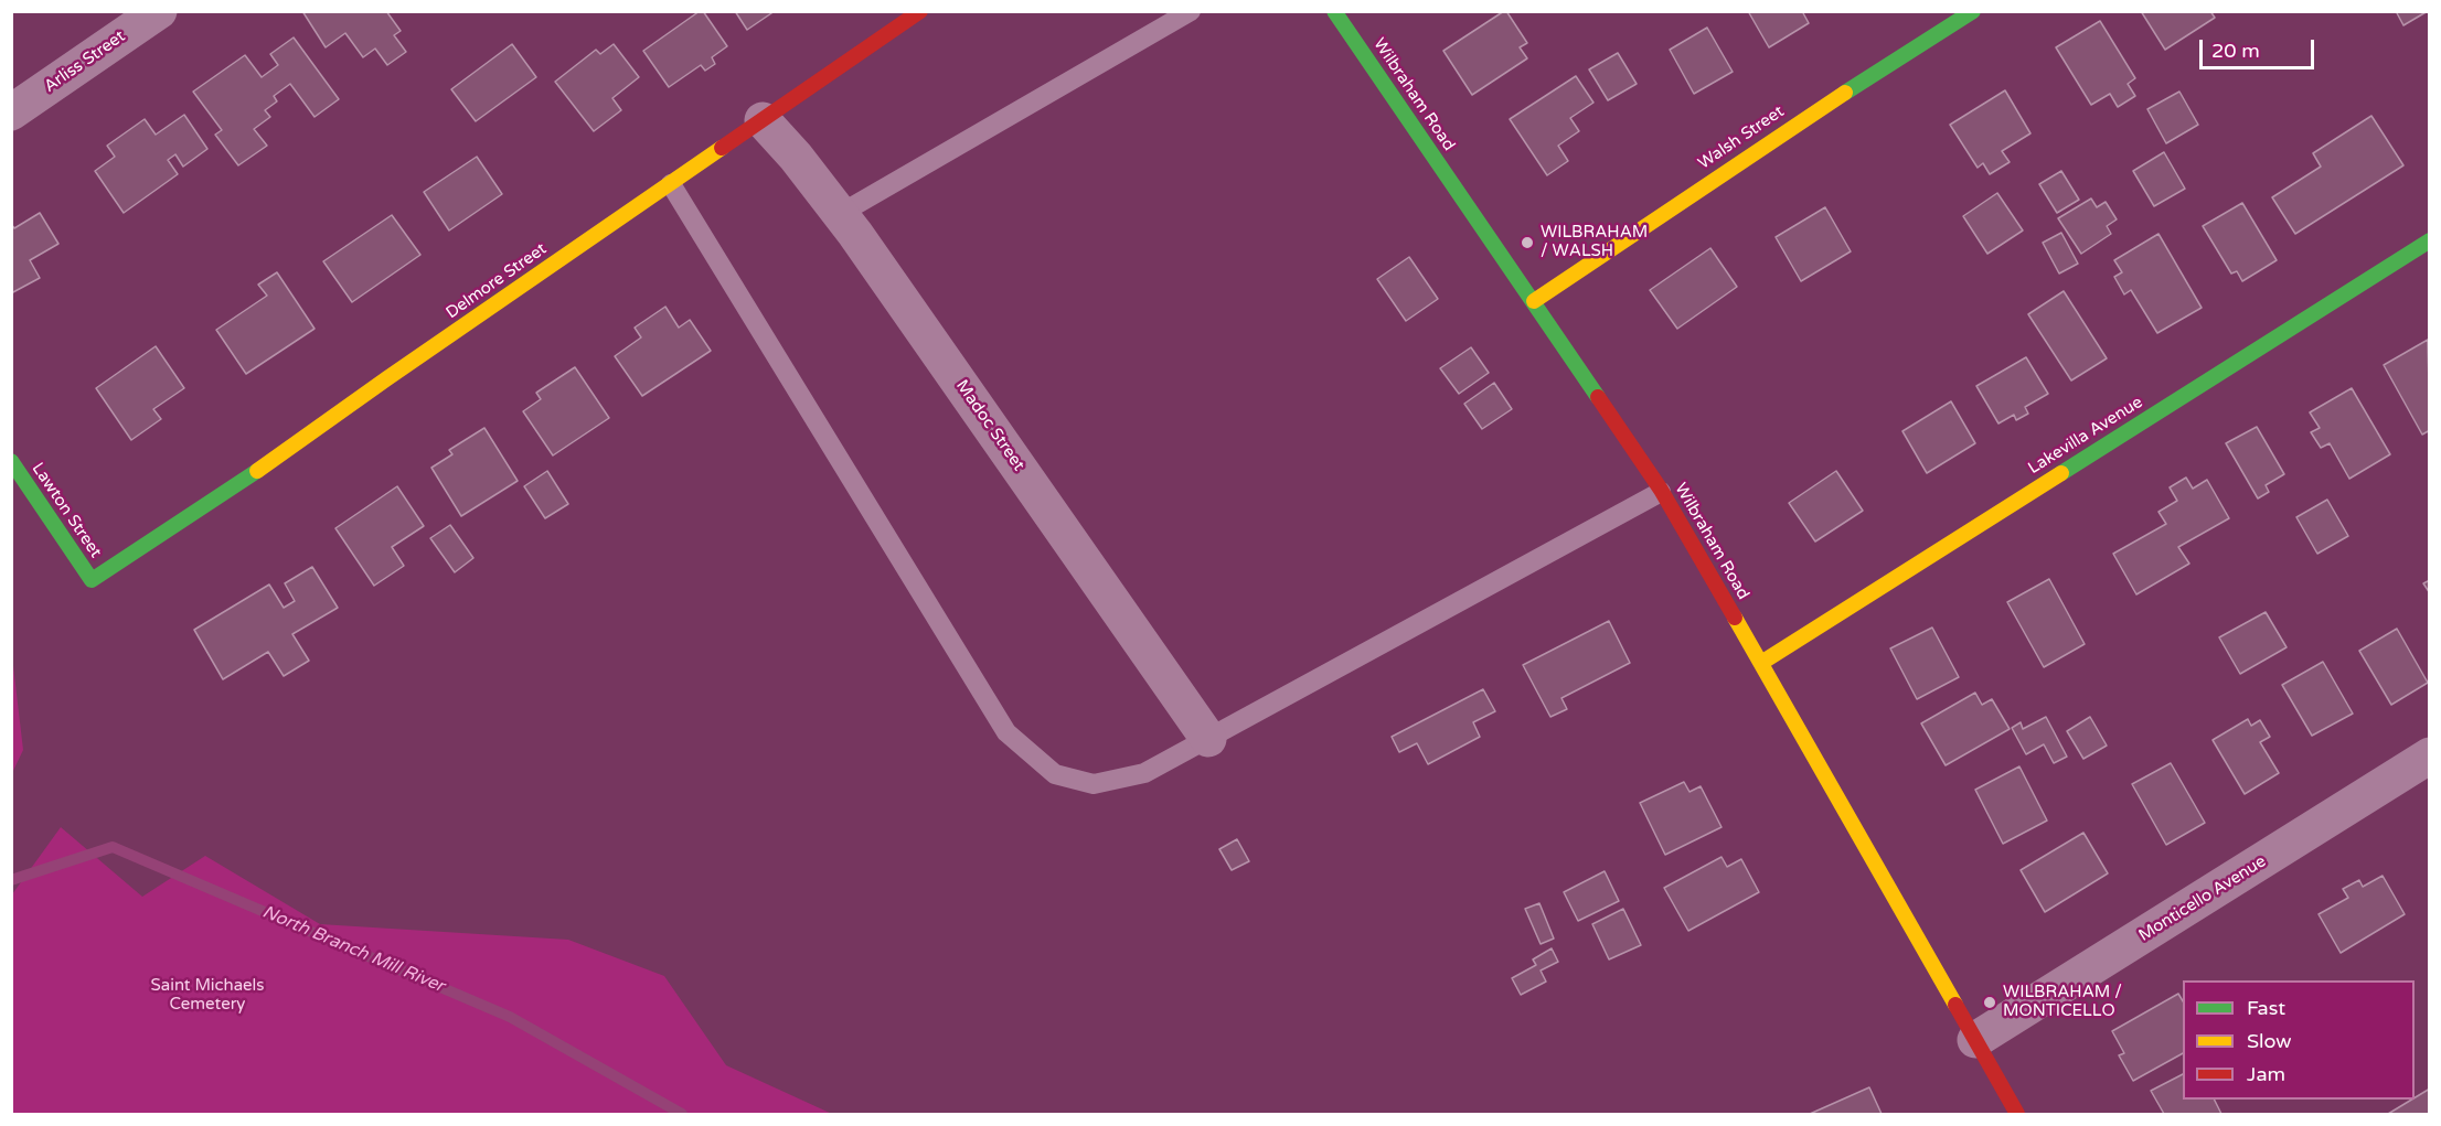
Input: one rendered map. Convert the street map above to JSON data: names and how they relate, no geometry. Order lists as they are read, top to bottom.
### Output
{
  "streets": {
    "street": [
      "Arliss Street",
      "Wilbraham Road",
      "Walsh Street",
      "Delmore Street",
      "Madoc Street",
      "Lakevilla Avenue",
      "Lawton Street",
      "Monticello Avenue"
    ]
  },
  "crossings": [
    ["Wilbraham Road", "Walsh Street"],
    ["Wilbraham Road", "Lakevilla Avenue"],
    ["Wilbraham Road", "Monticello Avenue"],
    ["Delmore Street", "Madoc Street"],
    ["Delmore Street", "Lawton Street"]
  ],
  "water": ["North Branch Mill River"],
  "parks": ["Saint Michaels Cemetery"],
  "places": ["WILBRAHAM / WALSH", "WILBRAHAM / MONTICELLO"],
  "legend": ["Fast", "Slow", "Jam"],
  "scale_bar": "20 m"
}
